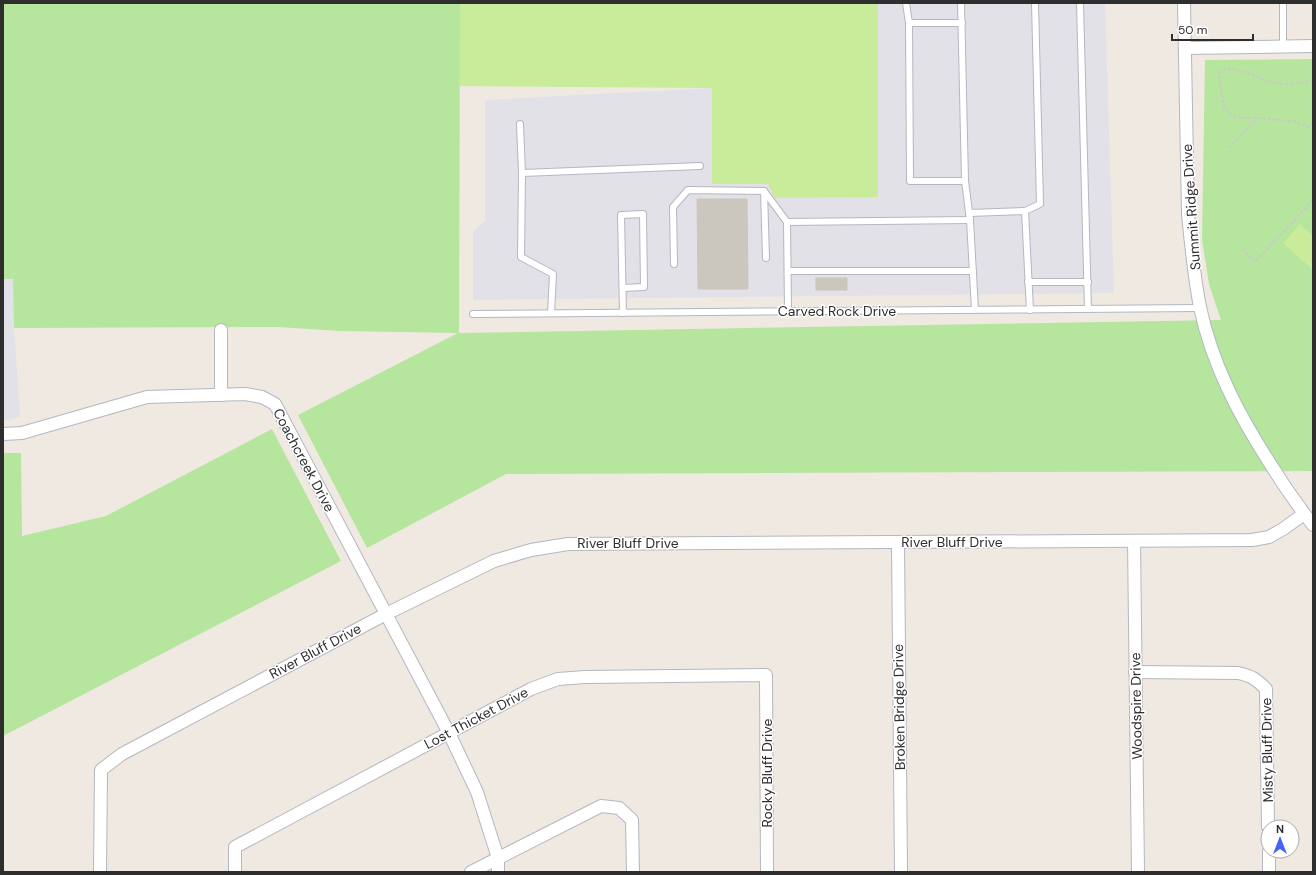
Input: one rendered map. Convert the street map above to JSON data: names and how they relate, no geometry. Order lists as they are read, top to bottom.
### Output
{
  "streets": {
    "street": [
      "Summit Ridge Drive",
      "Coachcreek Drive",
      "River Bluff Drive",
      "Woodspire Drive",
      "Broken Bridge Drive",
      "Lost Thicket Drive",
      "Misty Bluff Drive",
      "Rocky Bluff Drive"
    ],
    "lane": ["Carved Rock Drive"]
  },
  "crossings": [
    ["Summit Ridge Drive", "Carved Rock Drive"],
    ["Summit Ridge Drive", "River Bluff Drive"],
    ["Coachcreek Drive", "River Bluff Drive"],
    ["Coachcreek Drive", "Lost Thicket Drive"],
    ["River Bluff Drive", "Woodspire Drive"],
    ["River Bluff Drive", "Broken Bridge Drive"],
    ["Woodspire Drive", "Misty Bluff Drive"],
    ["Lost Thicket Drive", "Rocky Bluff Drive"]
  ],
  "scale_bar": "50 m",
  "north": "top"
}
